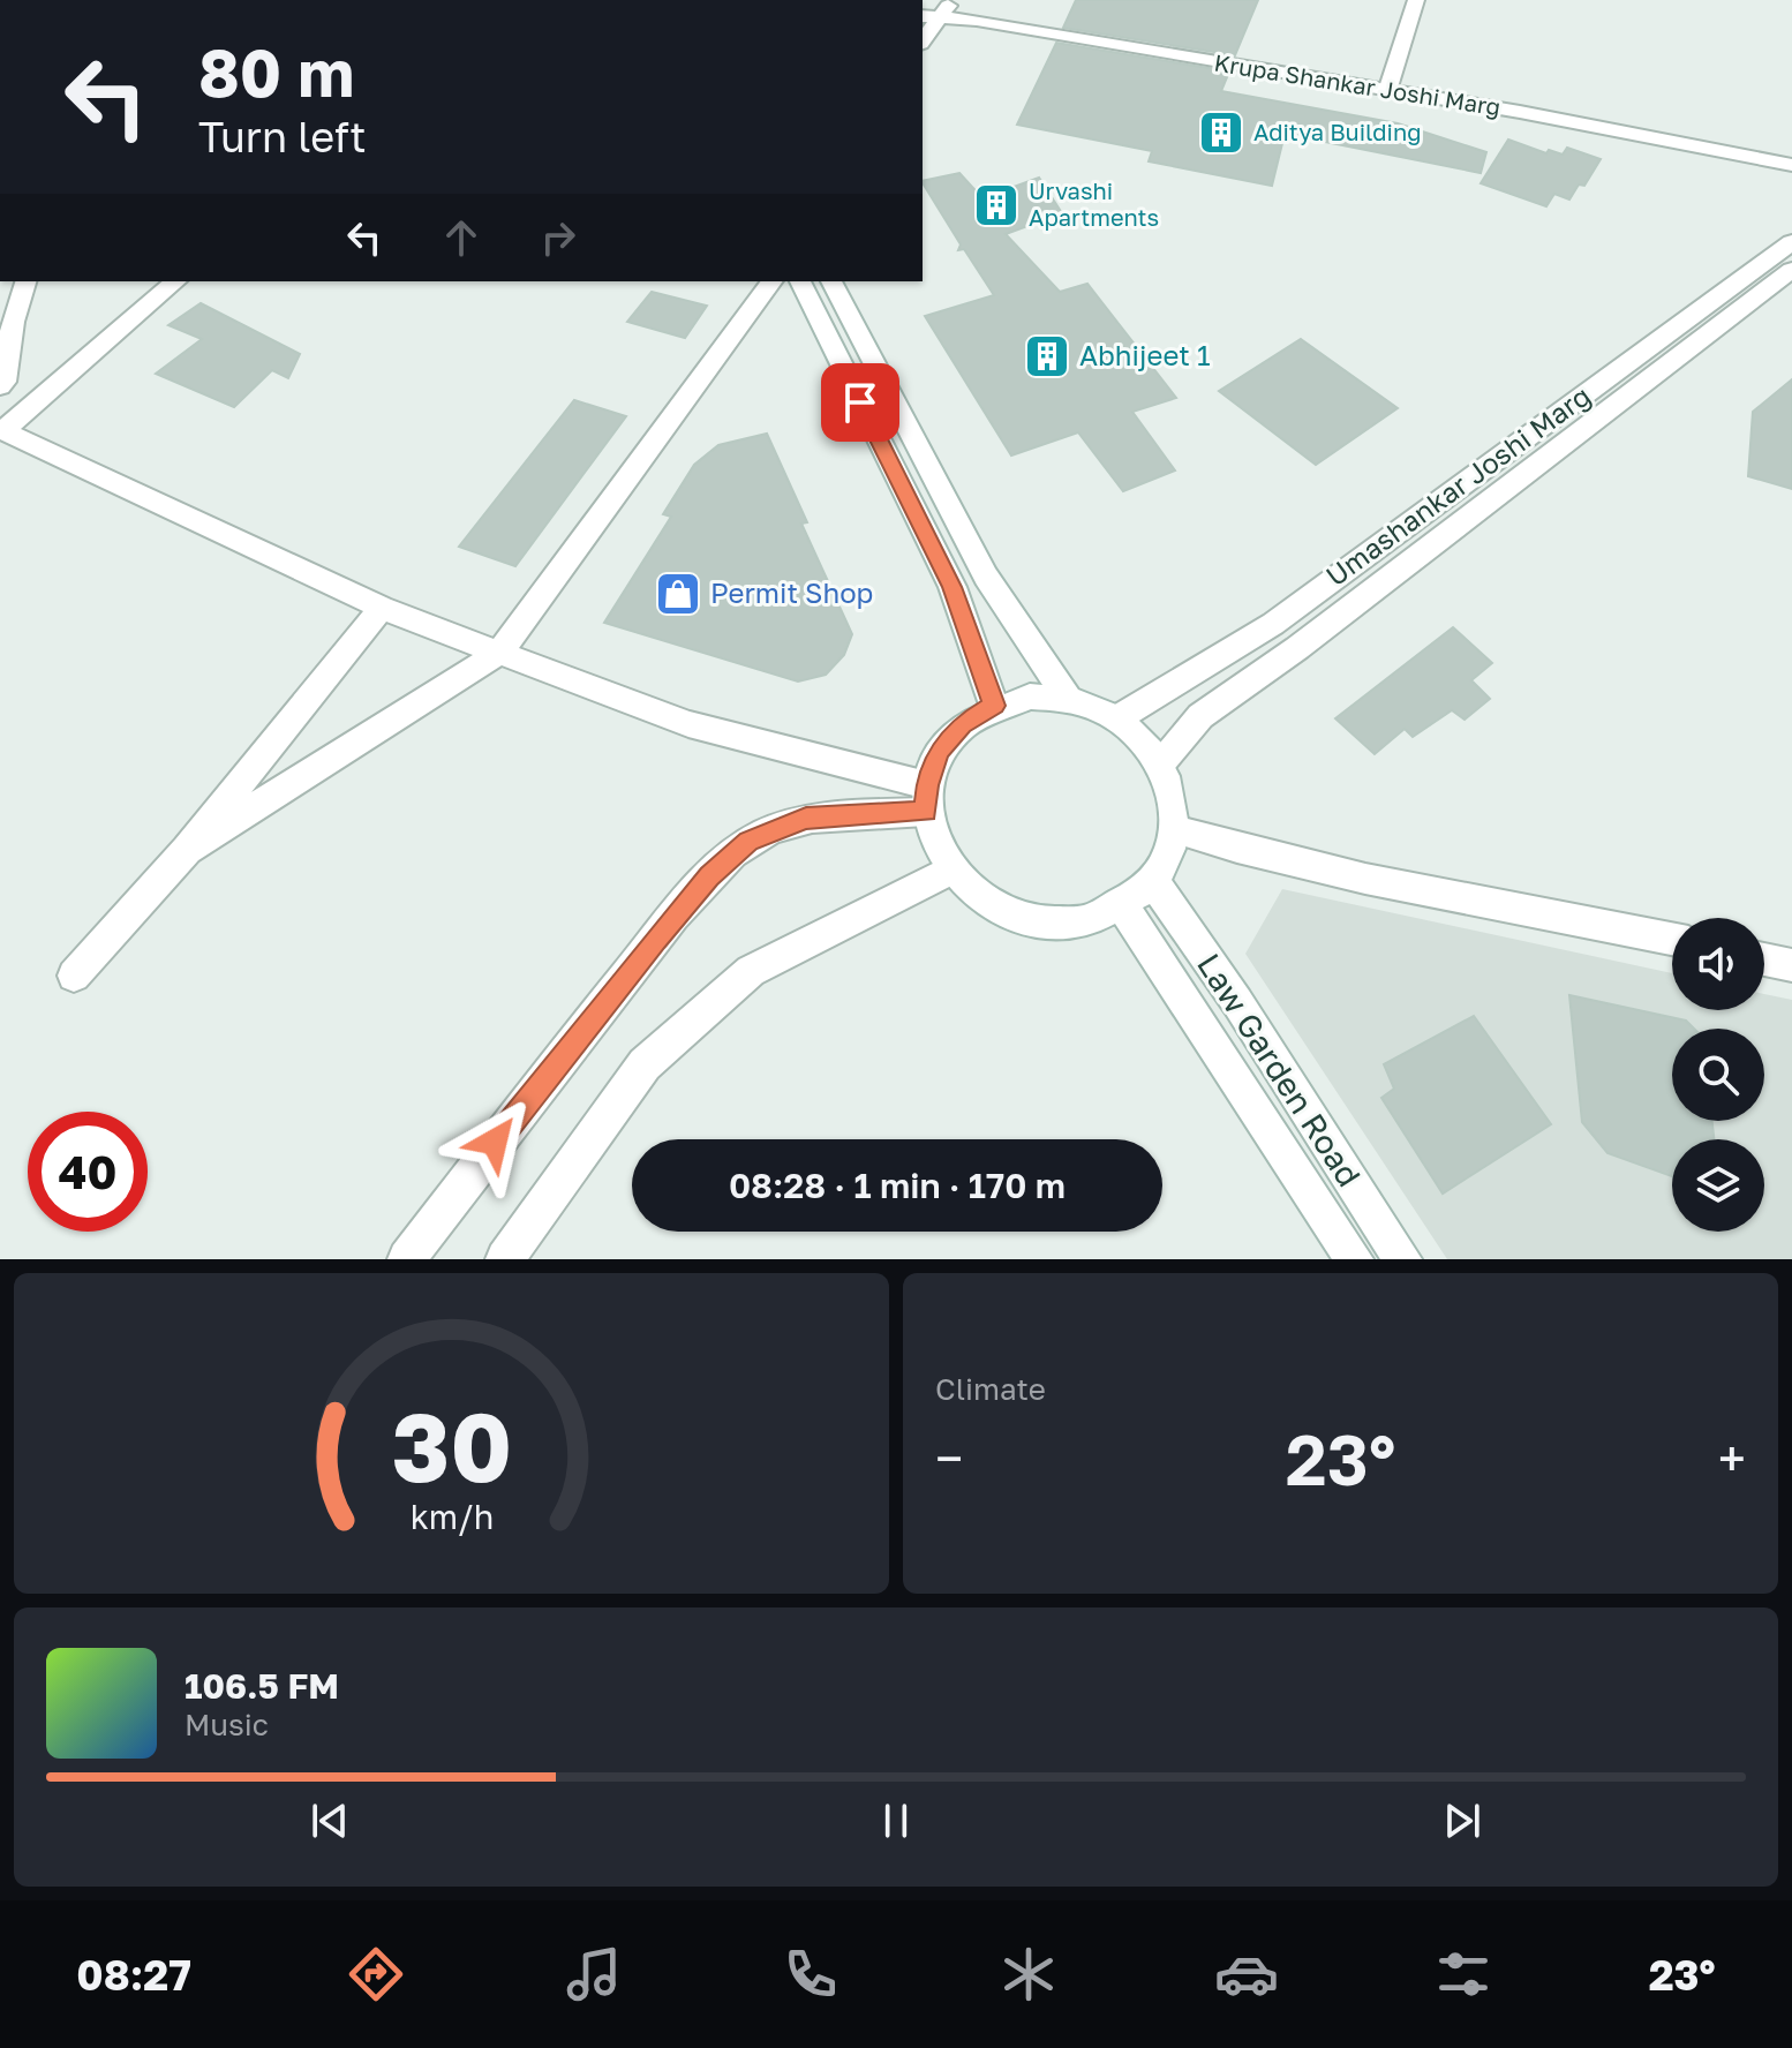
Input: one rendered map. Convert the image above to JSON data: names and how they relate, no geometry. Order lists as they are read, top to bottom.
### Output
{
  "streets": {
    "street": ["Krupa Shankar Joshi Marg", "Umashankar Joshi Marg", "Law Garden Road"]
  },
  "crossings": [
    ["Umashankar Joshi Marg", "Law Garden Road"]
  ],
  "places": {
    "building": ["Aditya Building", "Urvashi Apartments", "Abhijeet 1"],
    "shop": ["Permit Shop"]
  },
  "page": {
    "turn": ["80 m", "Turn left"],
    "limit": "40",
    "trip": "08:28 · 1 min · 170 m",
    "tile": "Climate",
    "heat": ["−", "23°", "+"],
    "song": ["106.5 FM", "Music"],
    "tabs": ["08:27", "23°"],
    "gauge": ["30", "km/h"]
  }
}
